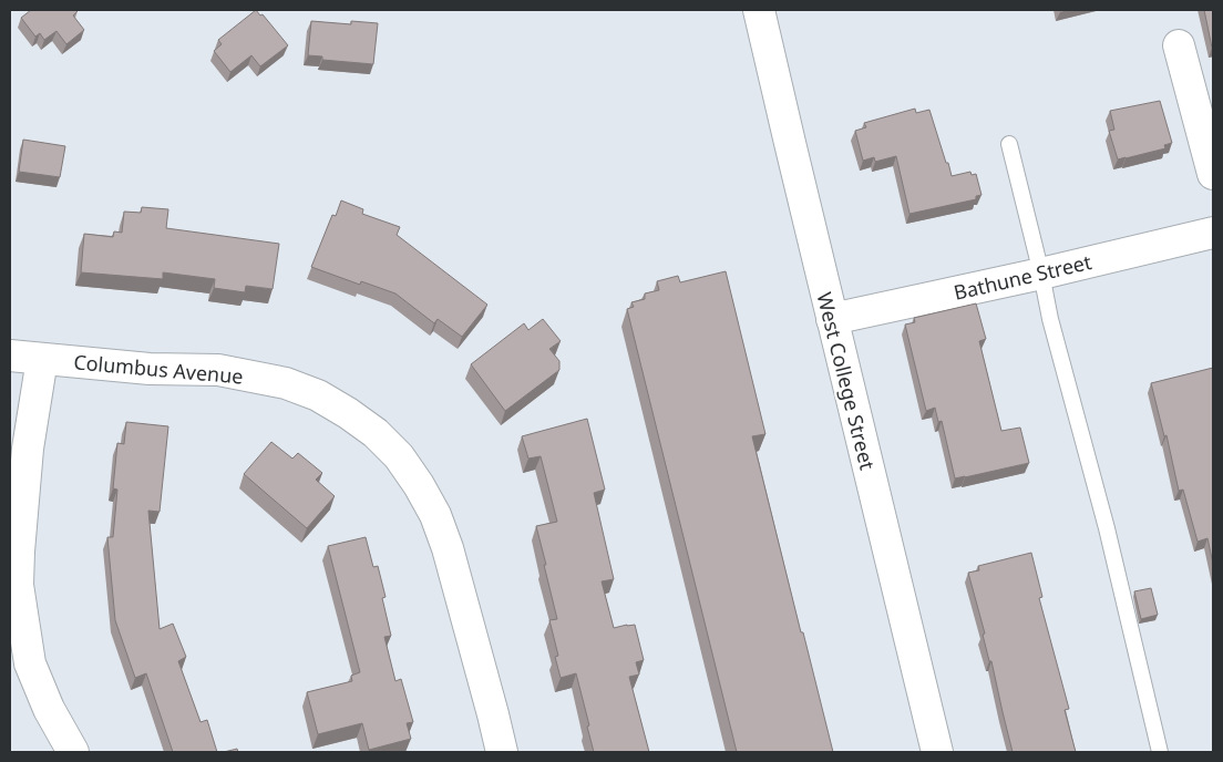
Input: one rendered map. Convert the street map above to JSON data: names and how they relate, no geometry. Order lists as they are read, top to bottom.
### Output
{
  "streets": {
    "street": ["Bathune Street", "Columbus Avenue", "West College Street"]
  },
  "crossings": [
    ["Bathune Street", "West College Street"]
  ]
}
